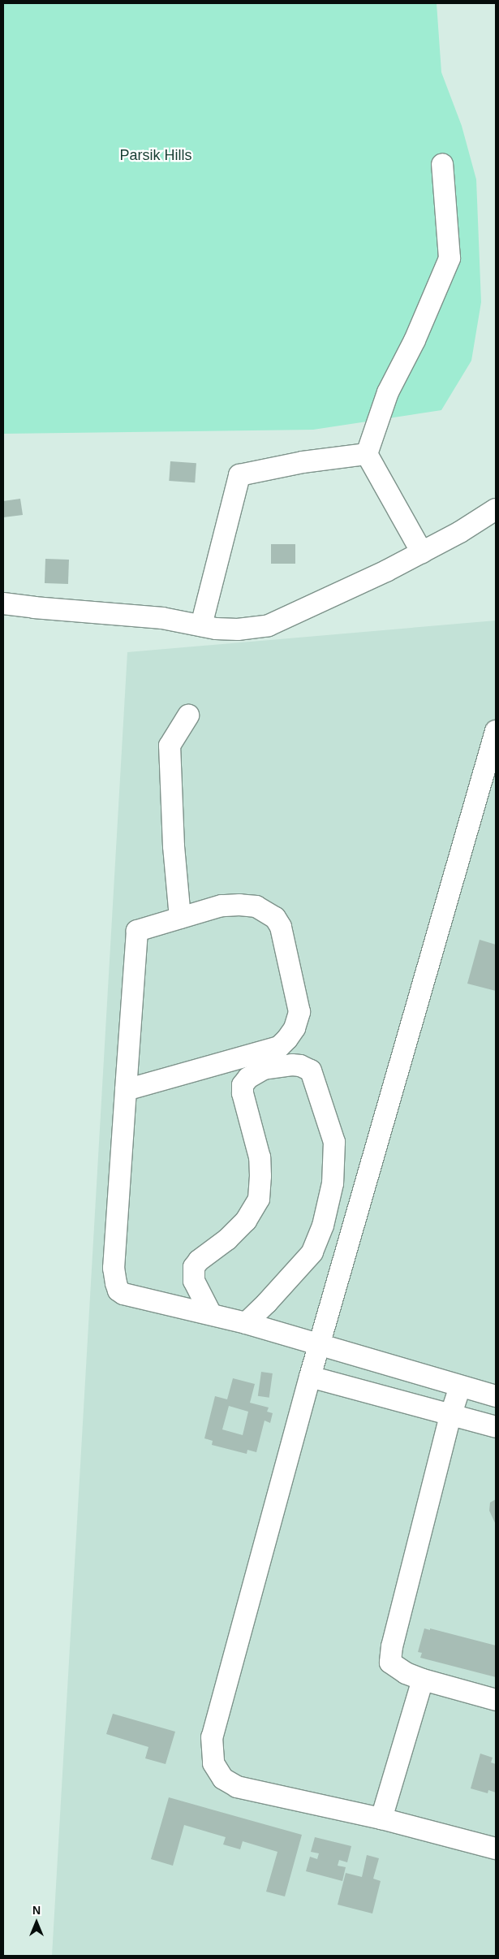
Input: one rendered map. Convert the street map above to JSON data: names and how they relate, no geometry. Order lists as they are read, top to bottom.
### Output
{
  "parks": ["Parsik Hills"],
  "north": "top"
}
